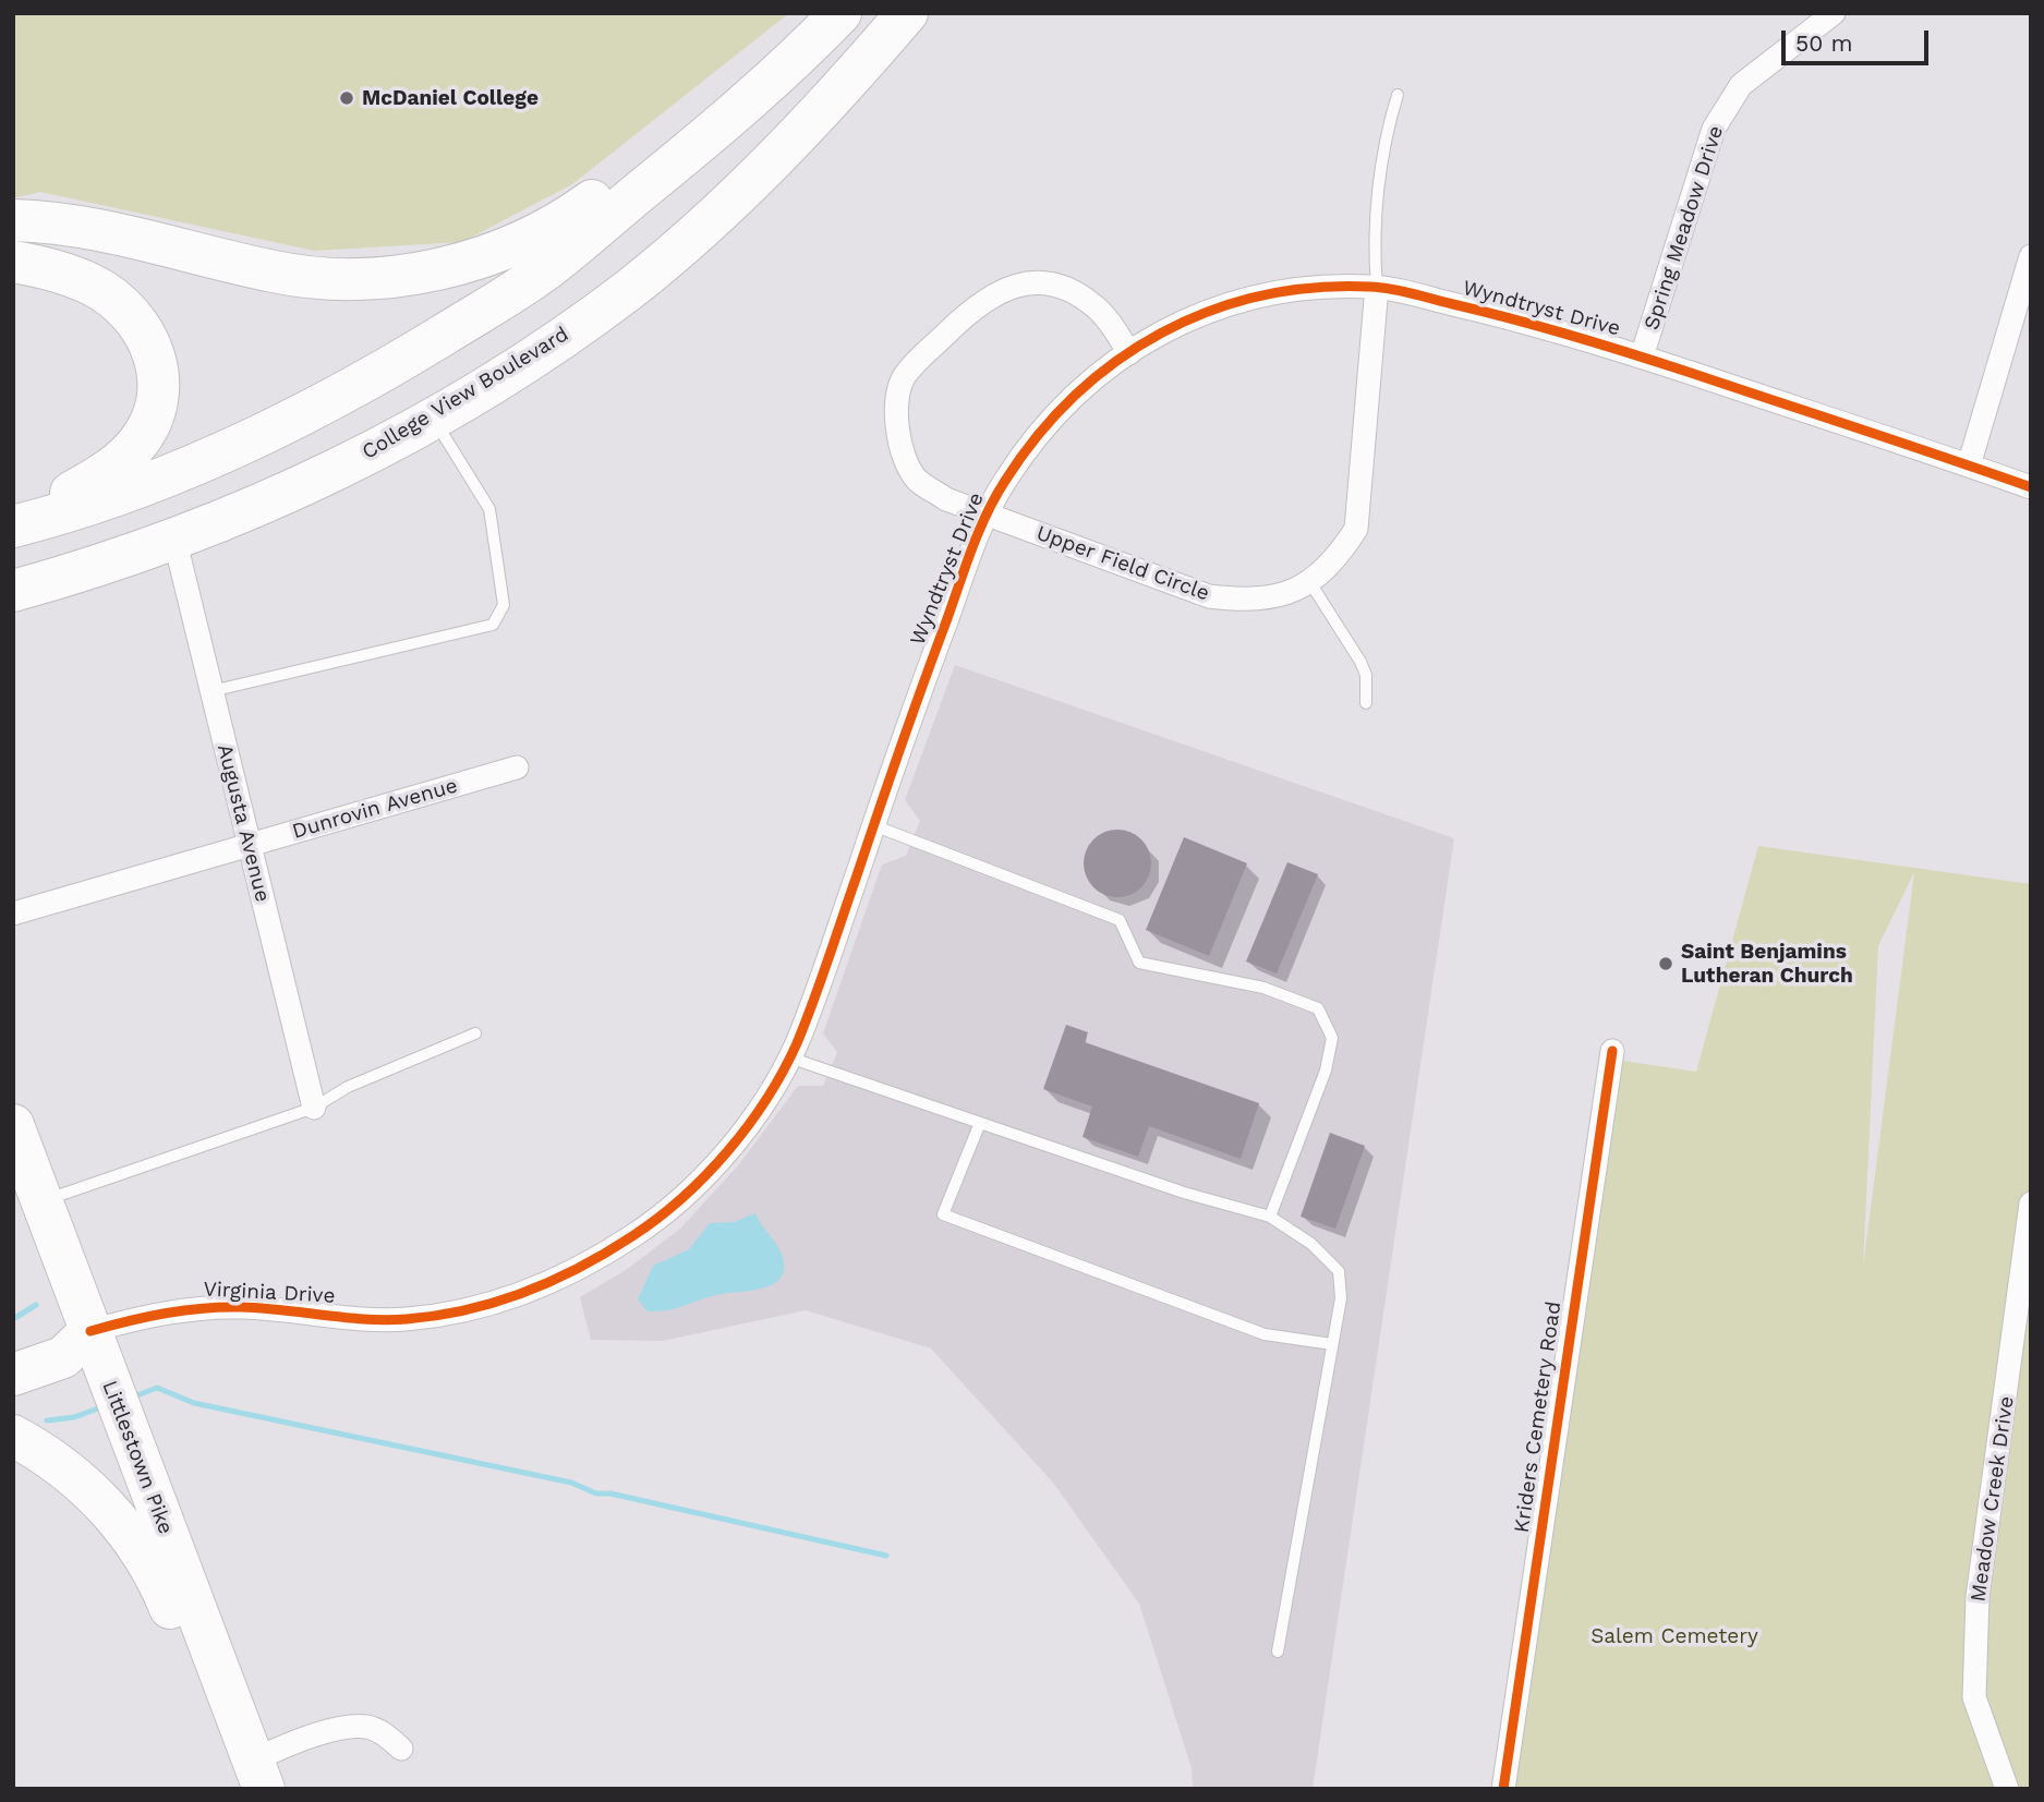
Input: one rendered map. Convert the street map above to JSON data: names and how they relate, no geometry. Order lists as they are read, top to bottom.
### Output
{
  "streets": {
    "highway": ["College View Boulevard", "Littlestown Pike"],
    "street": [
      "Spring Meadow Drive",
      "Wyndtryst Drive",
      "Upper Field Circle",
      "Dunrovin Avenue",
      "Augusta Avenue",
      "Virginia Drive",
      "Kriders Cemetery Road",
      "Meadow Creek Drive"
    ]
  },
  "crossings": [
    ["Spring Meadow Drive", "Wyndtryst Drive"],
    ["Wyndtryst Drive", "Upper Field Circle"],
    ["Wyndtryst Drive", "Virginia Drive"],
    ["College View Boulevard", "Augusta Avenue"],
    ["Dunrovin Avenue", "Augusta Avenue"],
    ["Virginia Drive", "Littlestown Pike"]
  ],
  "parks": ["Salem Cemetery"],
  "places": ["McDaniel College", "Saint Benjamins Lutheran Church"],
  "scale_bar": "50 m"
}
